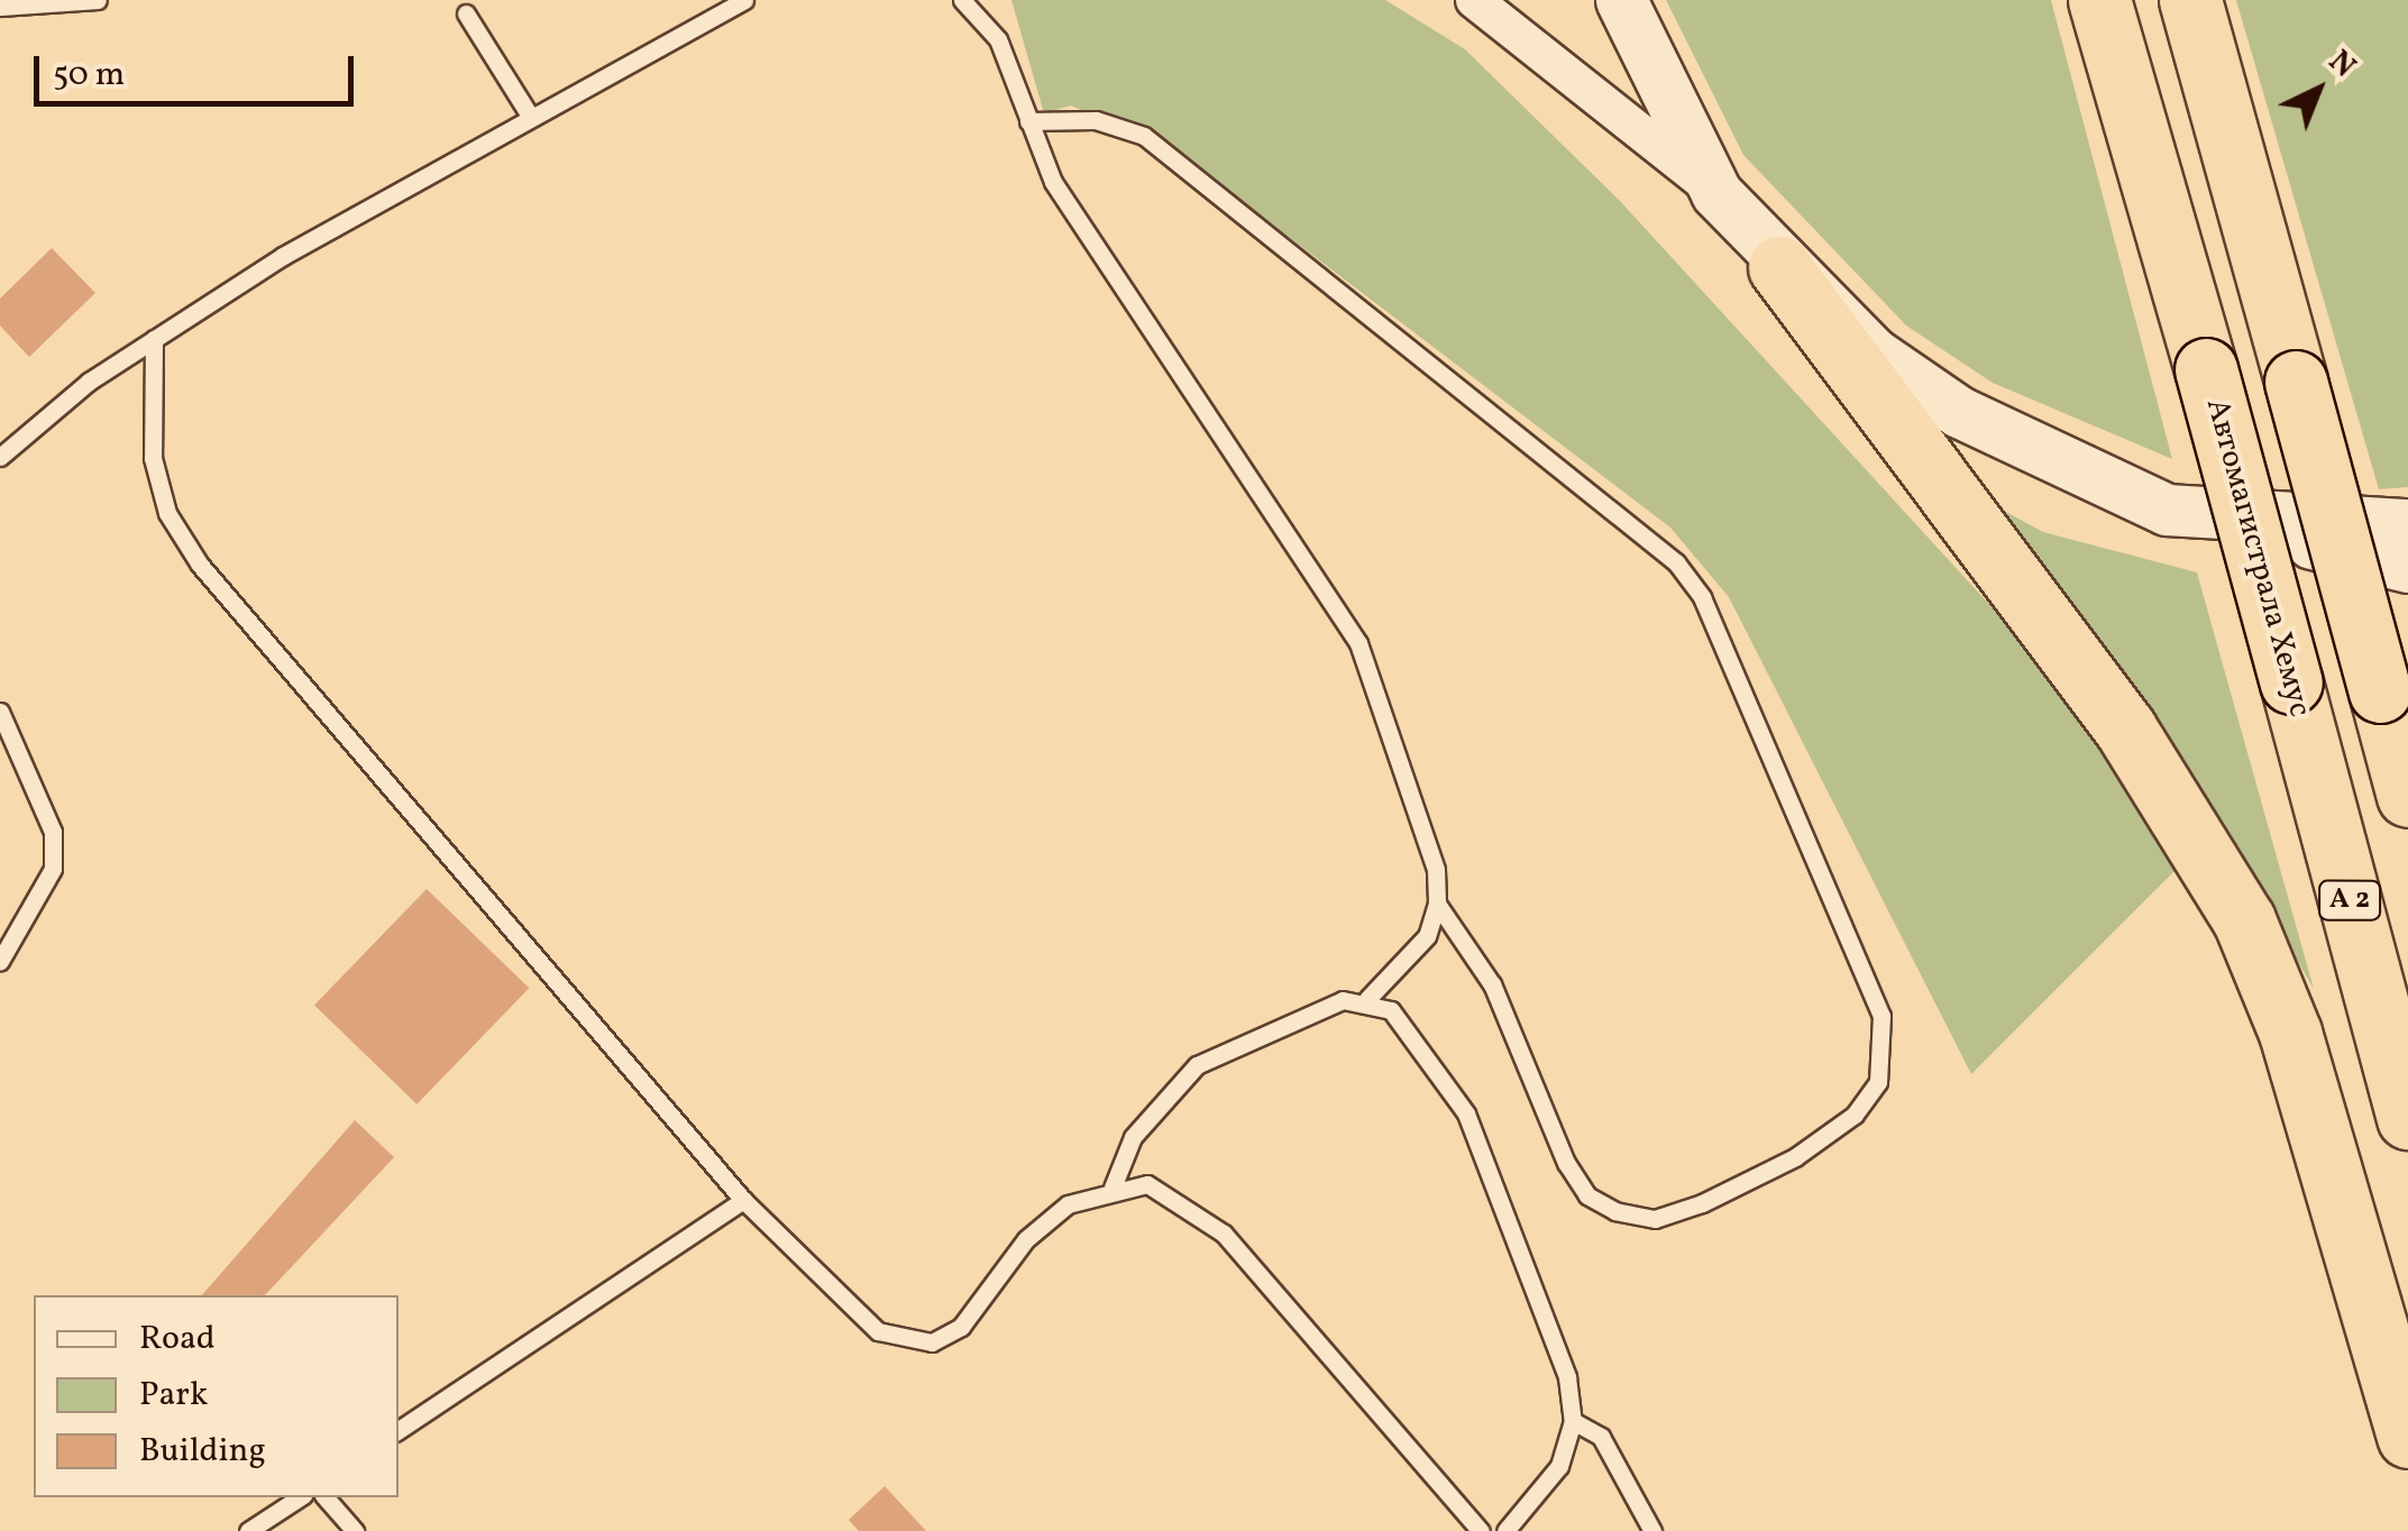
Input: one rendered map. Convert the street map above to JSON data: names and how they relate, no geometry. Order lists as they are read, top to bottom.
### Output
{
  "streets": {
    "highway": ["Автомагистрала Хемус", "A 2"]
  },
  "legend": ["Road", "Park", "Building"],
  "scale_bar": "50 m",
  "north": "top right"
}
